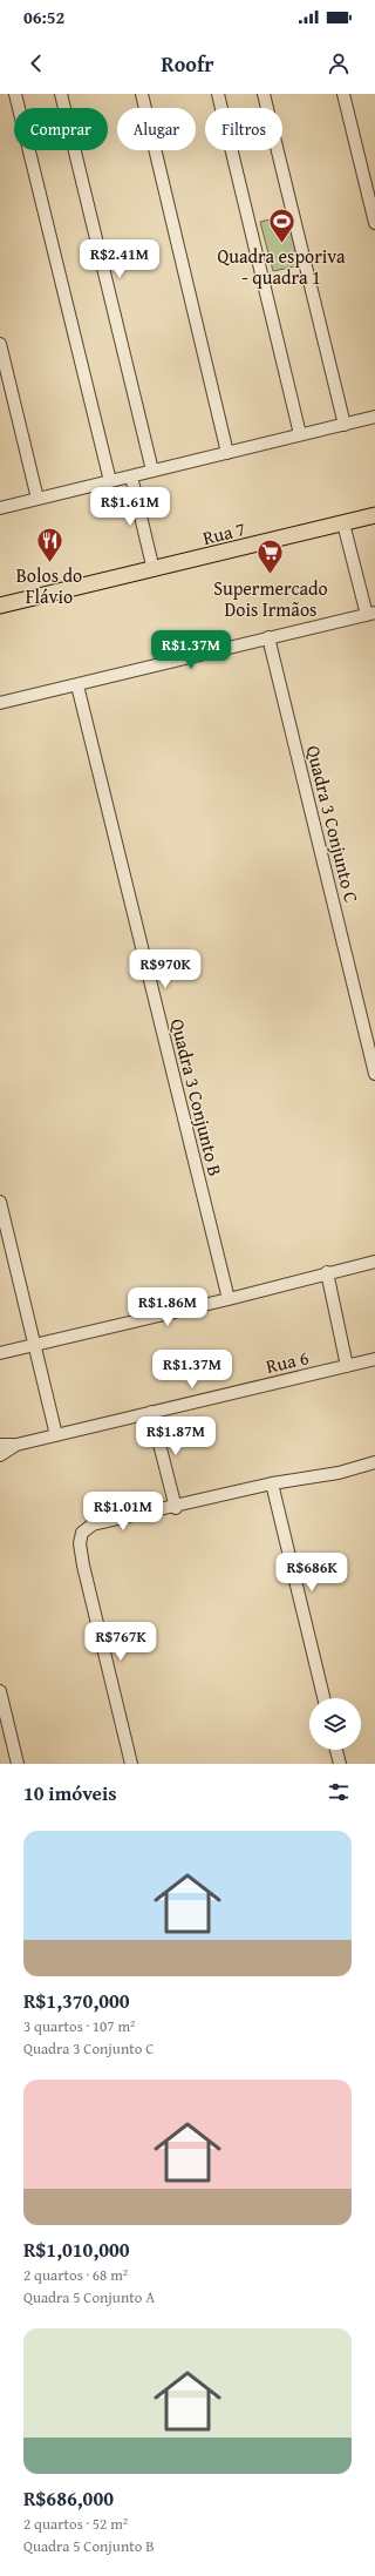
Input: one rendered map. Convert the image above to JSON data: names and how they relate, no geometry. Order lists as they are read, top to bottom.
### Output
{
  "streets": {
    "main road": ["Rua 7"],
    "street": ["Quadra 3 Conjunto C", "Quadra 3 Conjunto B", "Rua 6"]
  },
  "places": {
    "sports": ["Quadra esporiva - quadra 1"],
    "restaurant": ["Bolos do Flávio"],
    "supermarket": ["Supermercado Dois Irmãos"]
  },
  "page": {
    "status": "06:52",
    "header": "Roofr",
    "chip": ["Comprar", "Alugar", "Filtros"],
    "price": [
      "R$2.41M",
      "R$1.61M",
      "R$1.37M",
      "R$970K",
      "R$1.86M",
      "R$1.37M",
      "R$1.87M",
      "R$1.01M",
      "R$686K",
      "R$767K"
    ],
    "heading": "10 imóveis",
    "list": [
      {
        "name": "R$1,370,000",
        "note": "3 quartos · 107 m² · Quadra 3 Conjunto C"
      },
      {
        "name": "R$1,010,000",
        "note": "2 quartos · 68 m² · Quadra 5 Conjunto A"
      },
      {
        "name": "R$686,000",
        "note": "2 quartos · 52 m² · Quadra 5 Conjunto B"
      }
    ]
  }
}
